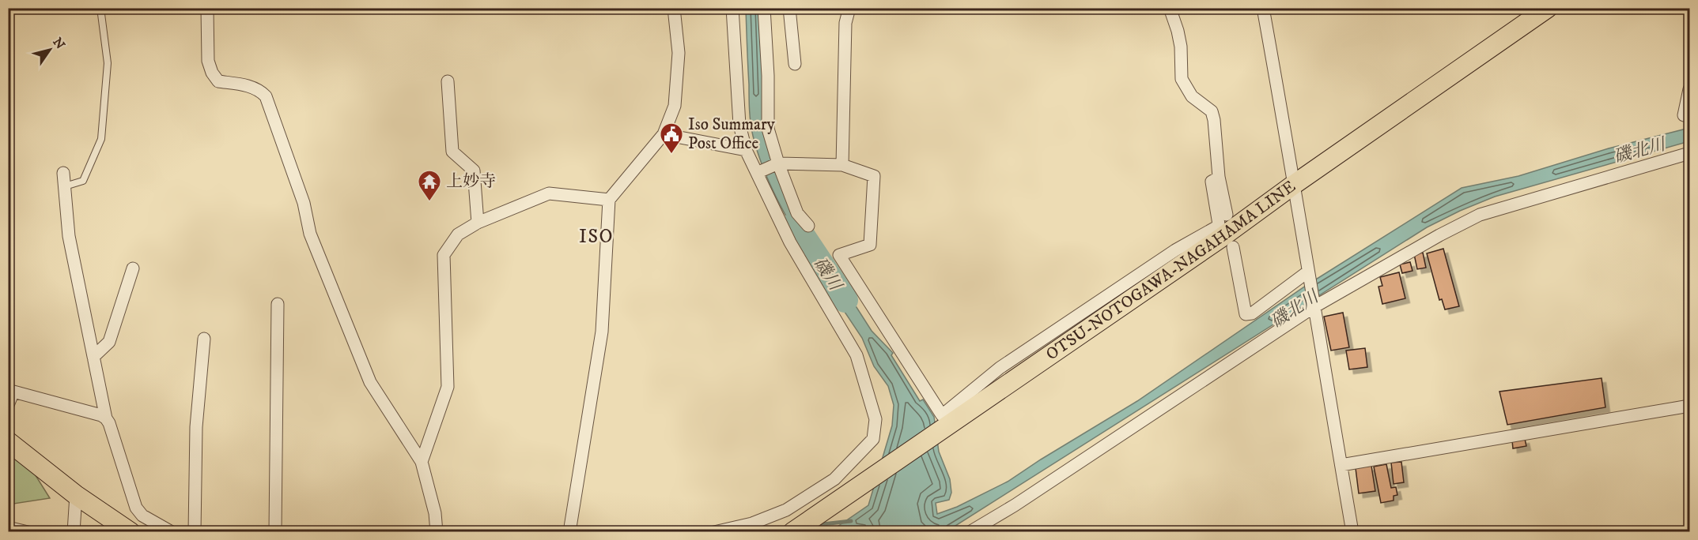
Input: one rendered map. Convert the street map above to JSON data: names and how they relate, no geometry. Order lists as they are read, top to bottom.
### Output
{
  "streets": {
    "main road": ["OTSU-NOTOGAWA-NAGAHAMA LINE"]
  },
  "districts": ["ISO"],
  "water": ["磯北川", "磯川"],
  "places": {
    "public building": ["Iso Summary Post Office"],
    "temple": ["上妙寺"]
  },
  "north": "top right"
}
